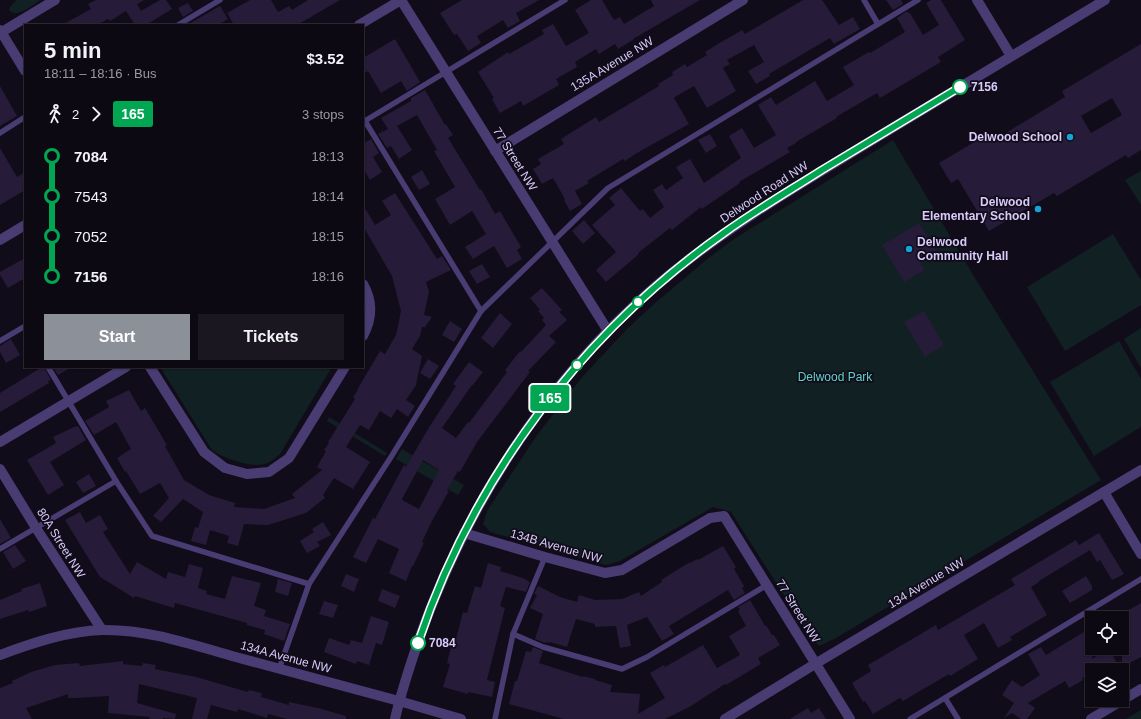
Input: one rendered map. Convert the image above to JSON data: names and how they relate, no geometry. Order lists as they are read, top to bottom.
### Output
{
  "streets": {
    "street": [
      "135A Avenue NW",
      "77 Street NW",
      "Delwood Road NW",
      "80A Street NW",
      "134B Avenue NW",
      "134 Avenue NW",
      "134A Avenue NW"
    ]
  },
  "crossings": [
    ["135A Avenue NW", "77 Street NW"],
    ["77 Street NW", "Delwood Road NW"],
    ["77 Street NW", "134B Avenue NW"],
    ["77 Street NW", "134 Avenue NW"],
    ["Delwood Road NW", "134B Avenue NW"],
    ["Delwood Road NW", "134A Avenue NW"],
    ["80A Street NW", "134A Avenue NW"]
  ],
  "parks": ["Delwood Park"],
  "places": [
    "7156",
    "Delwood School",
    "Delwood Elementary School",
    "Delwood Community Hall",
    "7084"
  ],
  "lines": ["bus line 165"],
  "page": {
    "on_map": "165",
    "heading": ["5 min", "18:11 – 18:16 · Bus", "$3.52"],
    "legs": ["2", "165", "3 stops"],
    "list": [
      {
        "name": "7084",
        "value": "18:13"
      },
      {
        "name": "7543",
        "value": "18:14"
      },
      {
        "name": "7052",
        "value": "18:15"
      },
      {
        "name": "7156",
        "value": "18:16"
      }
    ],
    "buttons": ["Start", "Tickets"]
  }
}
